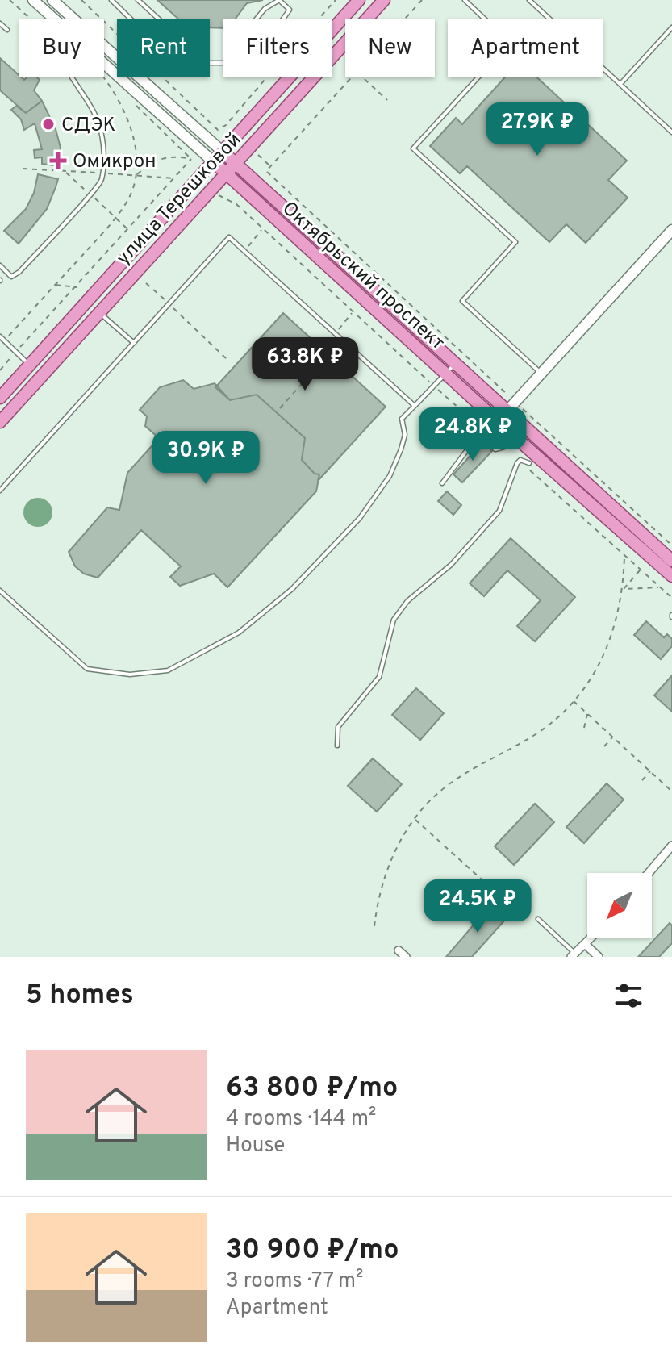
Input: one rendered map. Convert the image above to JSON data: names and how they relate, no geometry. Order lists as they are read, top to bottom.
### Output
{
  "streets": {
    "main road": ["улица Терешковой", "Октябрьский проспект"]
  },
  "crossings": [
    ["улица Терешковой", "Октябрьский проспект"]
  ],
  "places": {
    "other": ["СДЭК"],
    "health": ["Омикрон"]
  },
  "north": "bottom left",
  "page": {
    "chip": [
      "Buy",
      "Rent",
      "Filters",
      "New",
      "Apartment"
    ],
    "price": [
      "27.9K ₽",
      "63.8K ₽",
      "24.8K ₽",
      "30.9K ₽",
      "24.5K ₽"
    ],
    "heading": "5 homes",
    "list": [
      {
        "name": "63 800 ₽/mo",
        "note": "4 rooms · 144 m² · House"
      },
      {
        "name": "30 900 ₽/mo",
        "note": "3 rooms · 77 m² · Apartment"
      }
    ]
  }
}
